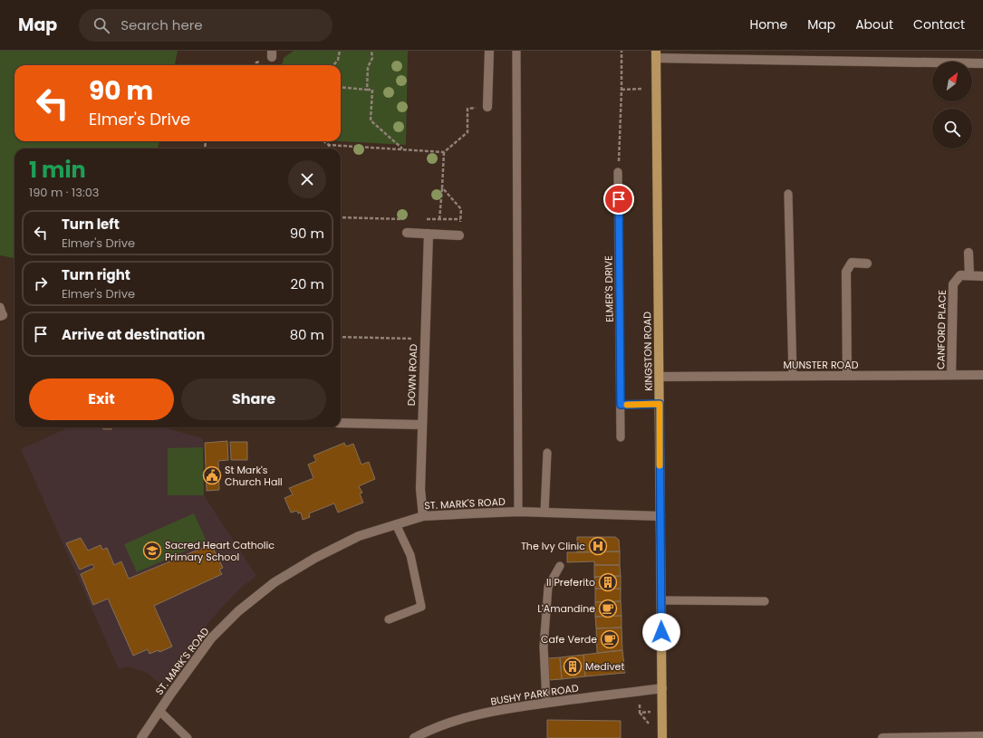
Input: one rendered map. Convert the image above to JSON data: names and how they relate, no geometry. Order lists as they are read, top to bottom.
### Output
{
  "streets": {
    "main road": ["KINGSTON ROAD"],
    "street": [
      "CANFORD PLACE",
      "MUNSTER ROAD",
      "DOWN ROAD",
      "ST. MARK'S ROAD",
      "BUSHY PARK ROAD"
    ],
    "lane": ["ELMER'S DRIVE"]
  },
  "crossings": [
    ["CANFORD PLACE", "MUNSTER ROAD"],
    ["KINGSTON ROAD", "MUNSTER ROAD"],
    ["KINGSTON ROAD", "ST. MARK'S ROAD"],
    ["KINGSTON ROAD", "BUSHY PARK ROAD"],
    ["DOWN ROAD", "ST. MARK'S ROAD"]
  ],
  "places": {
    "public building": ["St Mark's Church Hall"],
    "hospital": ["The Ivy Clinic"],
    "school or university": ["Sacred Heart Catholic Primary School"],
    "building": ["Il Preferito", "Medivet"],
    "cafe": ["L'Amandine", "Cafe Verde"]
  },
  "north": "top right",
  "page": {
    "header": "Map",
    "search": "Search here",
    "nav": [
      "Home",
      "Map",
      "About",
      "Contact"
    ],
    "turn": ["90 m", "Elmer's Drive"],
    "heading": ["1 min", "190 m · 13:03"],
    "list": [
      {
        "name": "Turn left",
        "note": "Elmer's Drive",
        "value": "90 m"
      },
      {
        "name": "Turn right",
        "note": "Elmer's Drive",
        "value": "20 m"
      },
      {
        "name": "Arrive at destination",
        "value": "80 m"
      }
    ],
    "buttons": ["Exit", "Share"]
  }
}
